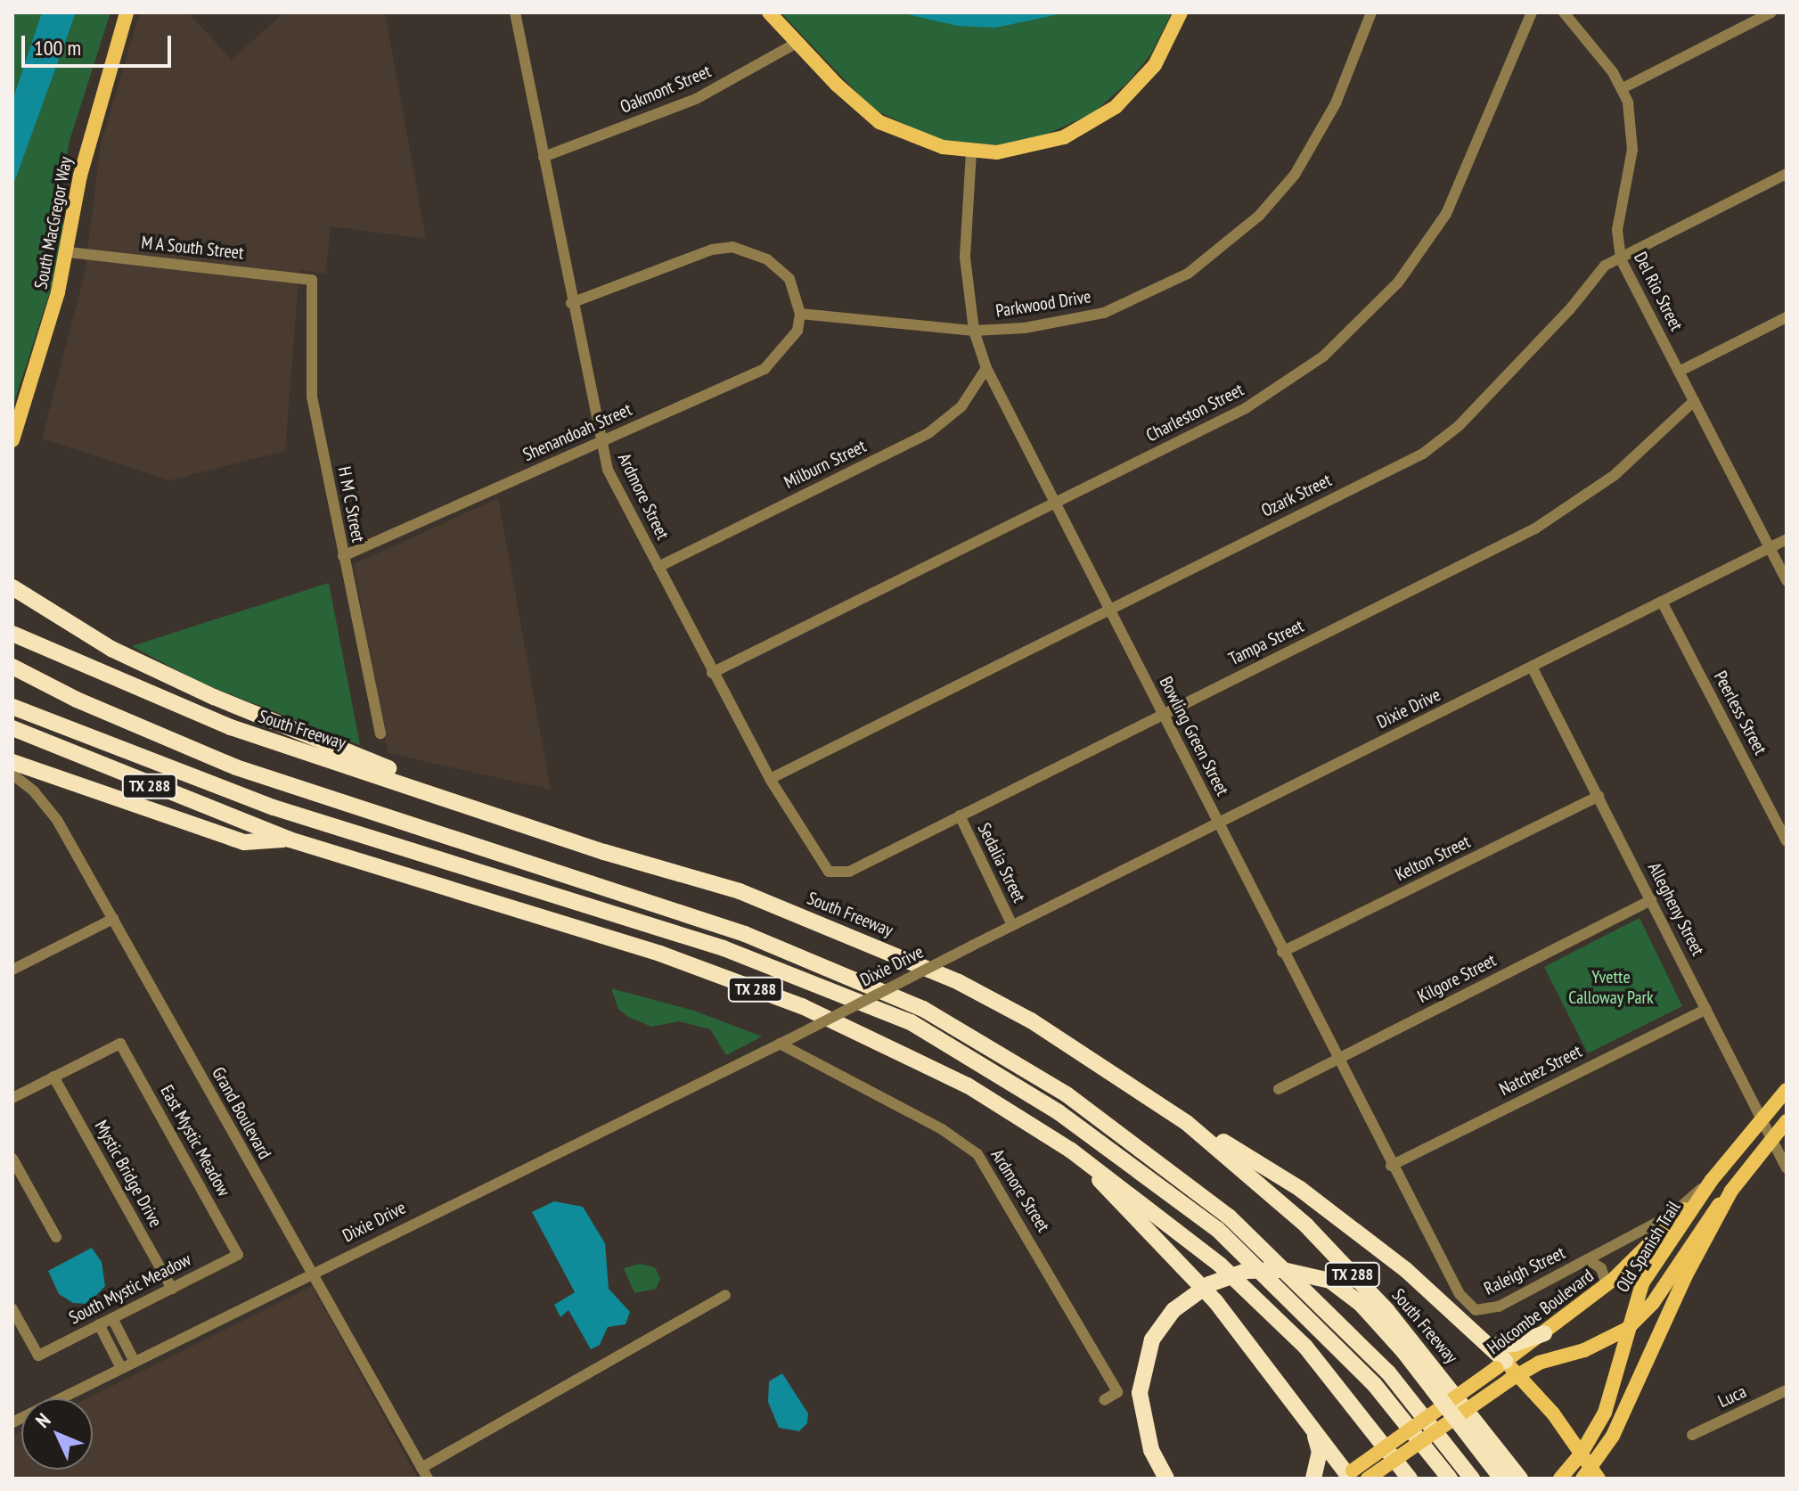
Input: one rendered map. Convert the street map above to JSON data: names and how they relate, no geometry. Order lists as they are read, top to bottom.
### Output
{
  "streets": {
    "highway": ["South Freeway", "TX 288"],
    "main road": ["South MacGregor Way", "Old Spanish Trail", "Holcombe Boulevard"],
    "street": [
      "Oakmont Street",
      "M A South Street",
      "Del Rio Street",
      "Parkwood Drive",
      "Charleston Street",
      "Shenandoah Street",
      "Milburn Street",
      "Ozark Street",
      "Ardmore Street",
      "H M C Street",
      "Tampa Street",
      "Dixie Drive",
      "Peerless Street",
      "Bowling Green Street",
      "Kelton Street",
      "Sedalia Street",
      "Allegheny Street",
      "Kilgore Street",
      "Natchez Street",
      "Grand Boulevard",
      "East Mystic Meadow",
      "Mystic Bridge Drive",
      "Raleigh Street",
      "South Mystic Meadow",
      "Luca"
    ]
  },
  "crossings": [
    ["Oakmont Street", "Ardmore Street"],
    ["South MacGregor Way", "M A South Street"],
    ["M A South Street", "H M C Street"],
    ["Del Rio Street", "Ozark Street"],
    ["Del Rio Street", "Tampa Street"],
    ["Del Rio Street", "Dixie Drive"],
    ["Parkwood Drive", "Shenandoah Street"],
    ["Parkwood Drive", "Bowling Green Street"],
    ["Charleston Street", "Ardmore Street"],
    ["Charleston Street", "Bowling Green Street"],
    ["Shenandoah Street", "Ardmore Street"],
    ["Shenandoah Street", "H M C Street"],
    ["Milburn Street", "Ardmore Street"],
    ["Milburn Street", "Bowling Green Street"],
    ["Ozark Street", "Ardmore Street"],
    ["Ozark Street", "Bowling Green Street"],
    ["Ardmore Street", "Tampa Street"],
    ["Ardmore Street", "Dixie Drive"],
    ["Tampa Street", "Bowling Green Street"],
    ["Tampa Street", "Sedalia Street"],
    ["Dixie Drive", "Peerless Street"],
    ["Dixie Drive", "Bowling Green Street"],
    ["Dixie Drive", "Sedalia Street"],
    ["Dixie Drive", "Allegheny Street"],
    ["Dixie Drive", "Grand Boulevard"],
    ["Bowling Green Street", "Kelton Street"],
    ["Bowling Green Street", "Kilgore Street"],
    ["Bowling Green Street", "Natchez Street"],
    ["Bowling Green Street", "Raleigh Street"],
    ["Kelton Street", "Allegheny Street"],
    ["Allegheny Street", "Kilgore Street"],
    ["Allegheny Street", "Natchez Street"],
    ["Allegheny Street", "Old Spanish Trail"],
    ["East Mystic Meadow", "Mystic Bridge Drive"],
    ["East Mystic Meadow", "South Mystic Meadow"],
    ["Mystic Bridge Drive", "South Mystic Meadow"],
    ["Old Spanish Trail", "Raleigh Street"],
    ["Old Spanish Trail", "Holcombe Boulevard"],
    ["Raleigh Street", "Holcombe Boulevard"]
  ],
  "parks": ["Yvette Calloway Park"],
  "scale_bar": "100 m",
  "north": "top left"
}
